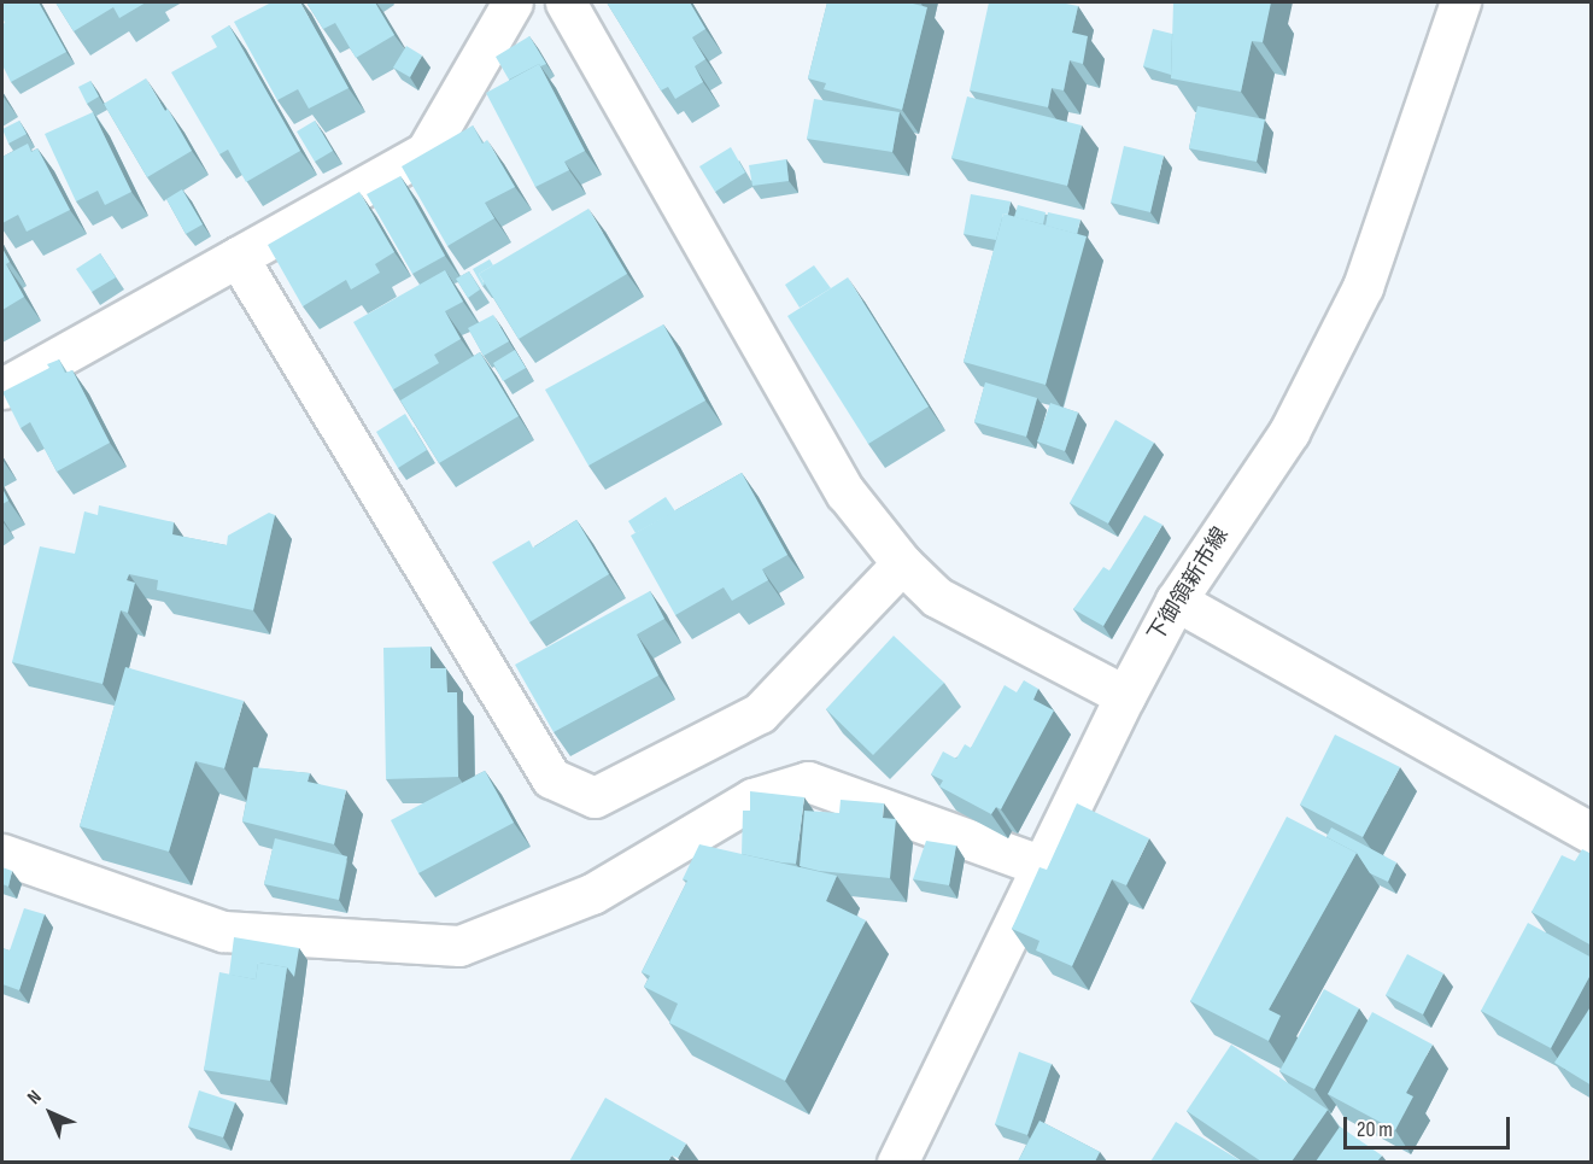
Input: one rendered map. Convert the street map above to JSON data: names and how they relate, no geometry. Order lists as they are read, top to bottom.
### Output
{
  "streets": {
    "street": ["下御領新市線"]
  },
  "scale_bar": "20 m",
  "north": "top left"
}
